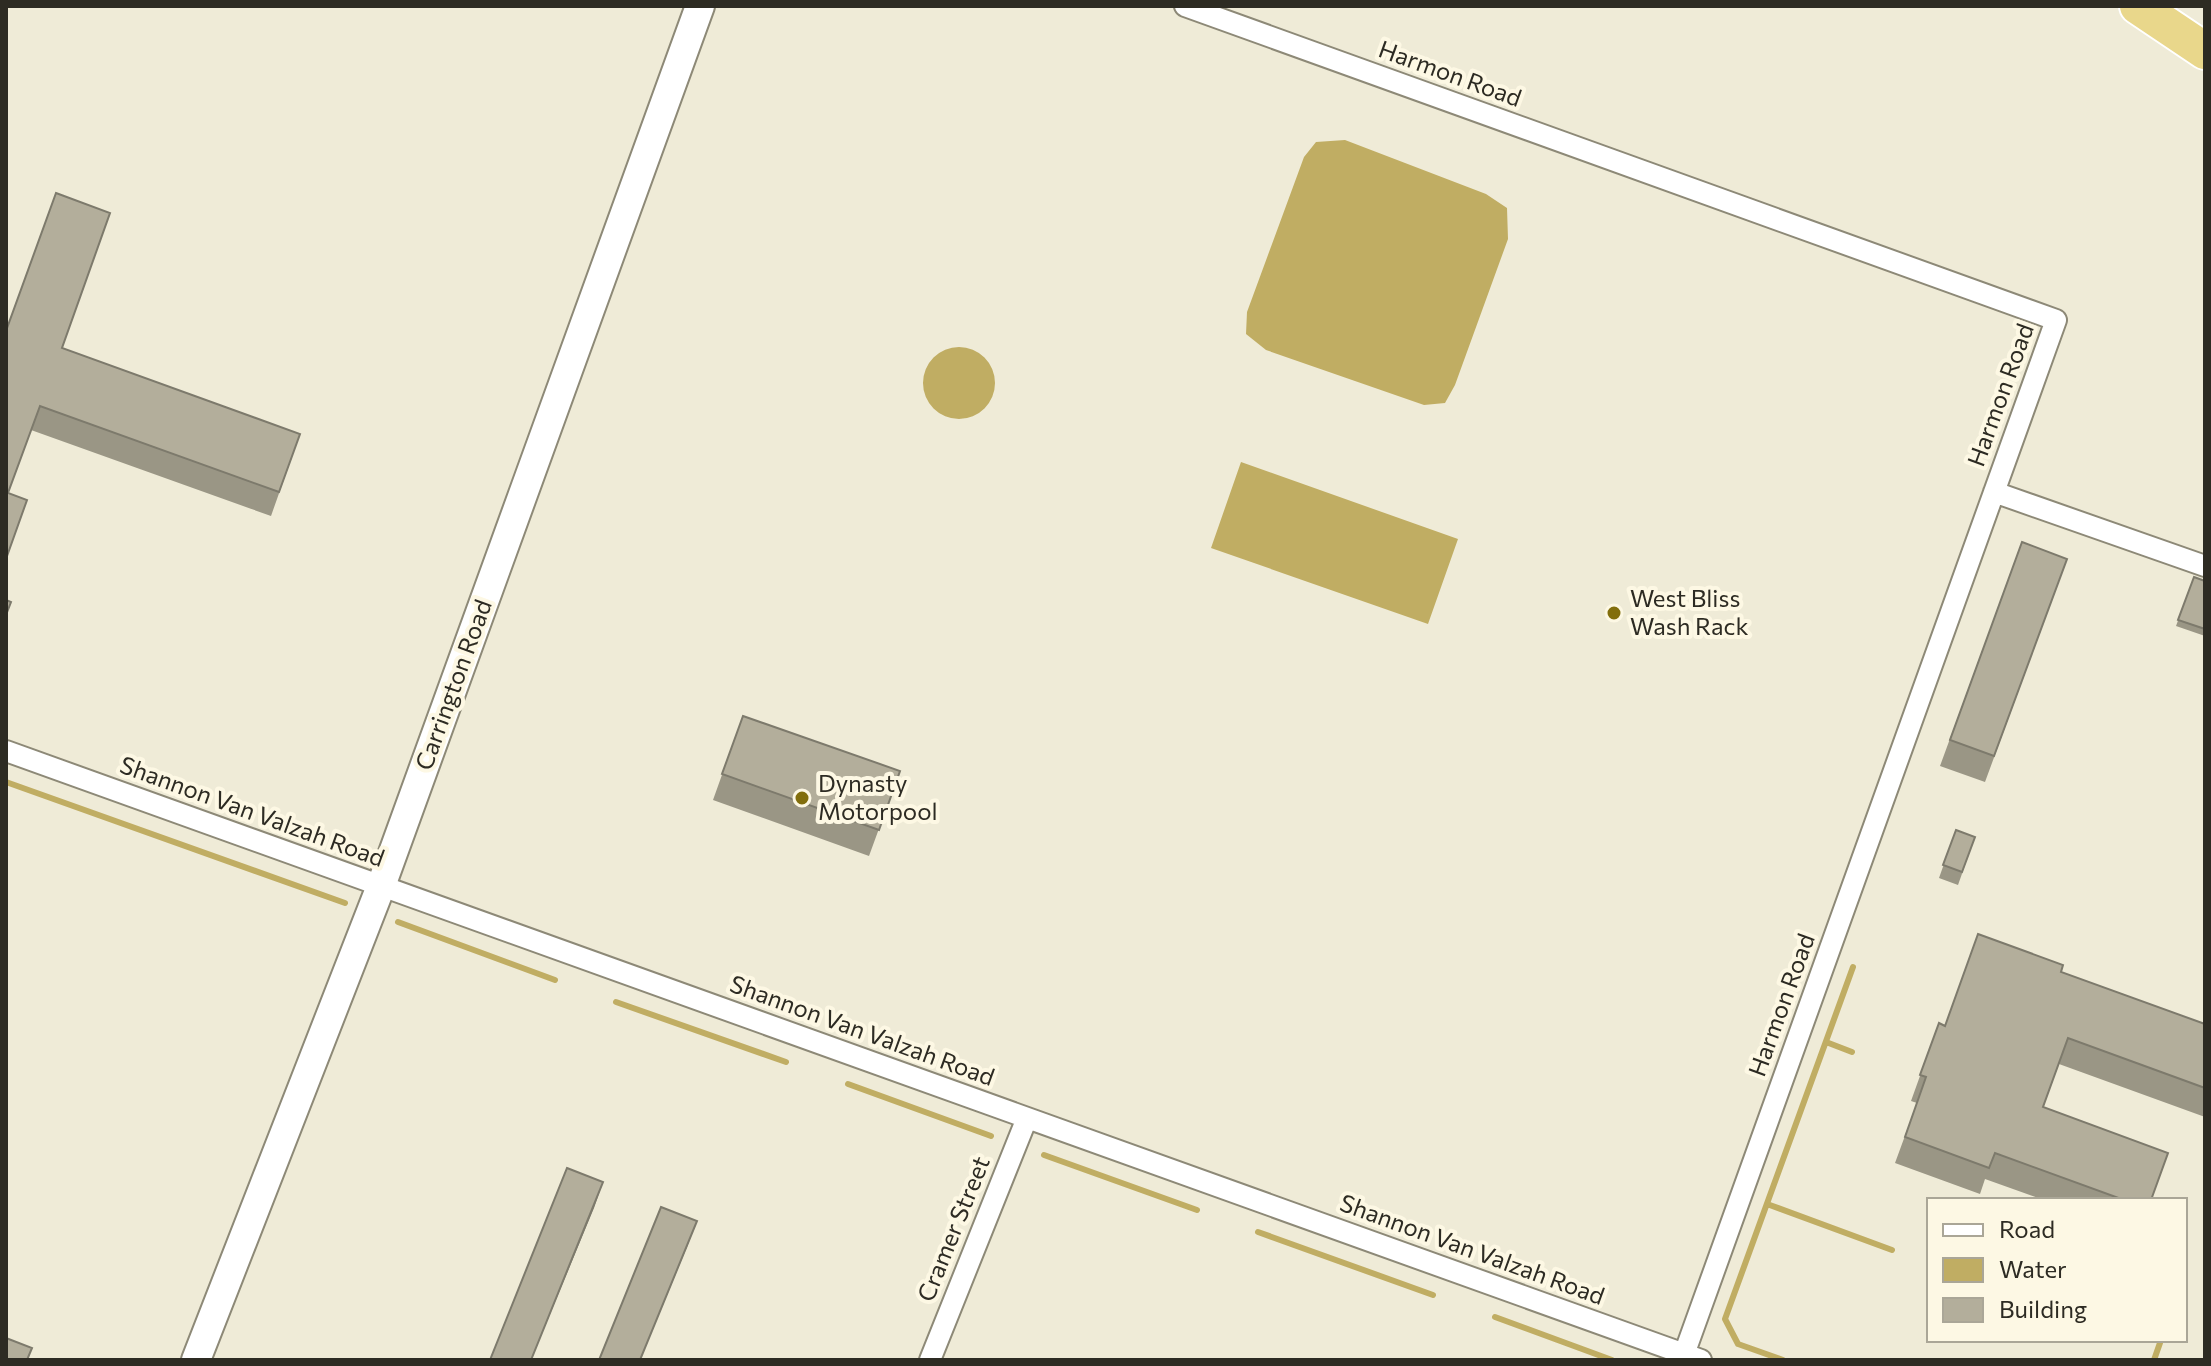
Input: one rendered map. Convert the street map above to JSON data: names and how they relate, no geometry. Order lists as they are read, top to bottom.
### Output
{
  "streets": {
    "street": [
      "Harmon Road",
      "Carrington Road",
      "Shannon Van Valzah Road",
      "Cramer Street"
    ]
  },
  "crossings": [
    ["Harmon Road", "Shannon Van Valzah Road"],
    ["Carrington Road", "Shannon Van Valzah Road"],
    ["Shannon Van Valzah Road", "Cramer Street"]
  ],
  "places": ["West Bliss Wash Rack", "Dynasty Motorpool"],
  "legend": ["Road", "Water", "Building"]
}
